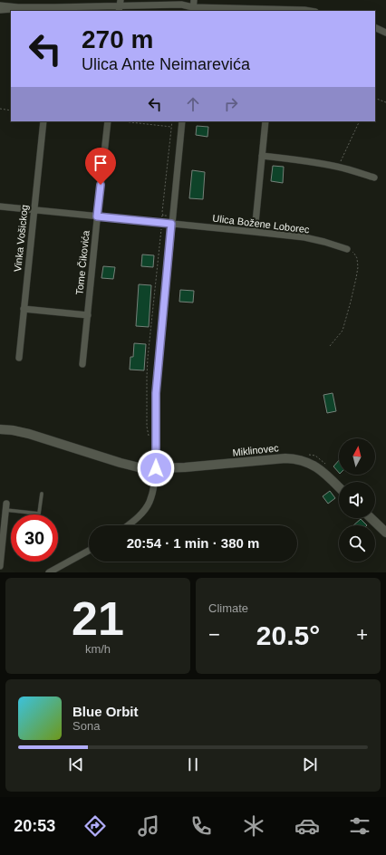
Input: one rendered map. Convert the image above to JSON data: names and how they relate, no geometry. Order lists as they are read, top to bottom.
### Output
{
  "streets": {
    "main road": ["Miklinovec"],
    "street": ["Ulica Božene Loborec", "Vinka Vošickog", "Tome Čikovića"]
  },
  "crossings": [
    ["Ulica Božene Loborec", "Vinka Vošickog"],
    ["Ulica Božene Loborec", "Tome Čikovića"]
  ],
  "north": "top",
  "page": {
    "turn": ["270 m", "Ulica Ante Neimarevića"],
    "limit": "30",
    "trip": "20:54 · 1 min · 380 m",
    "tile": [
      ["21", "km/h"],
      "Climate"
    ],
    "heat": ["−", "20.5°", "+"],
    "song": ["Blue Orbit", "Sona"],
    "tabs": "20:53"
  }
}
